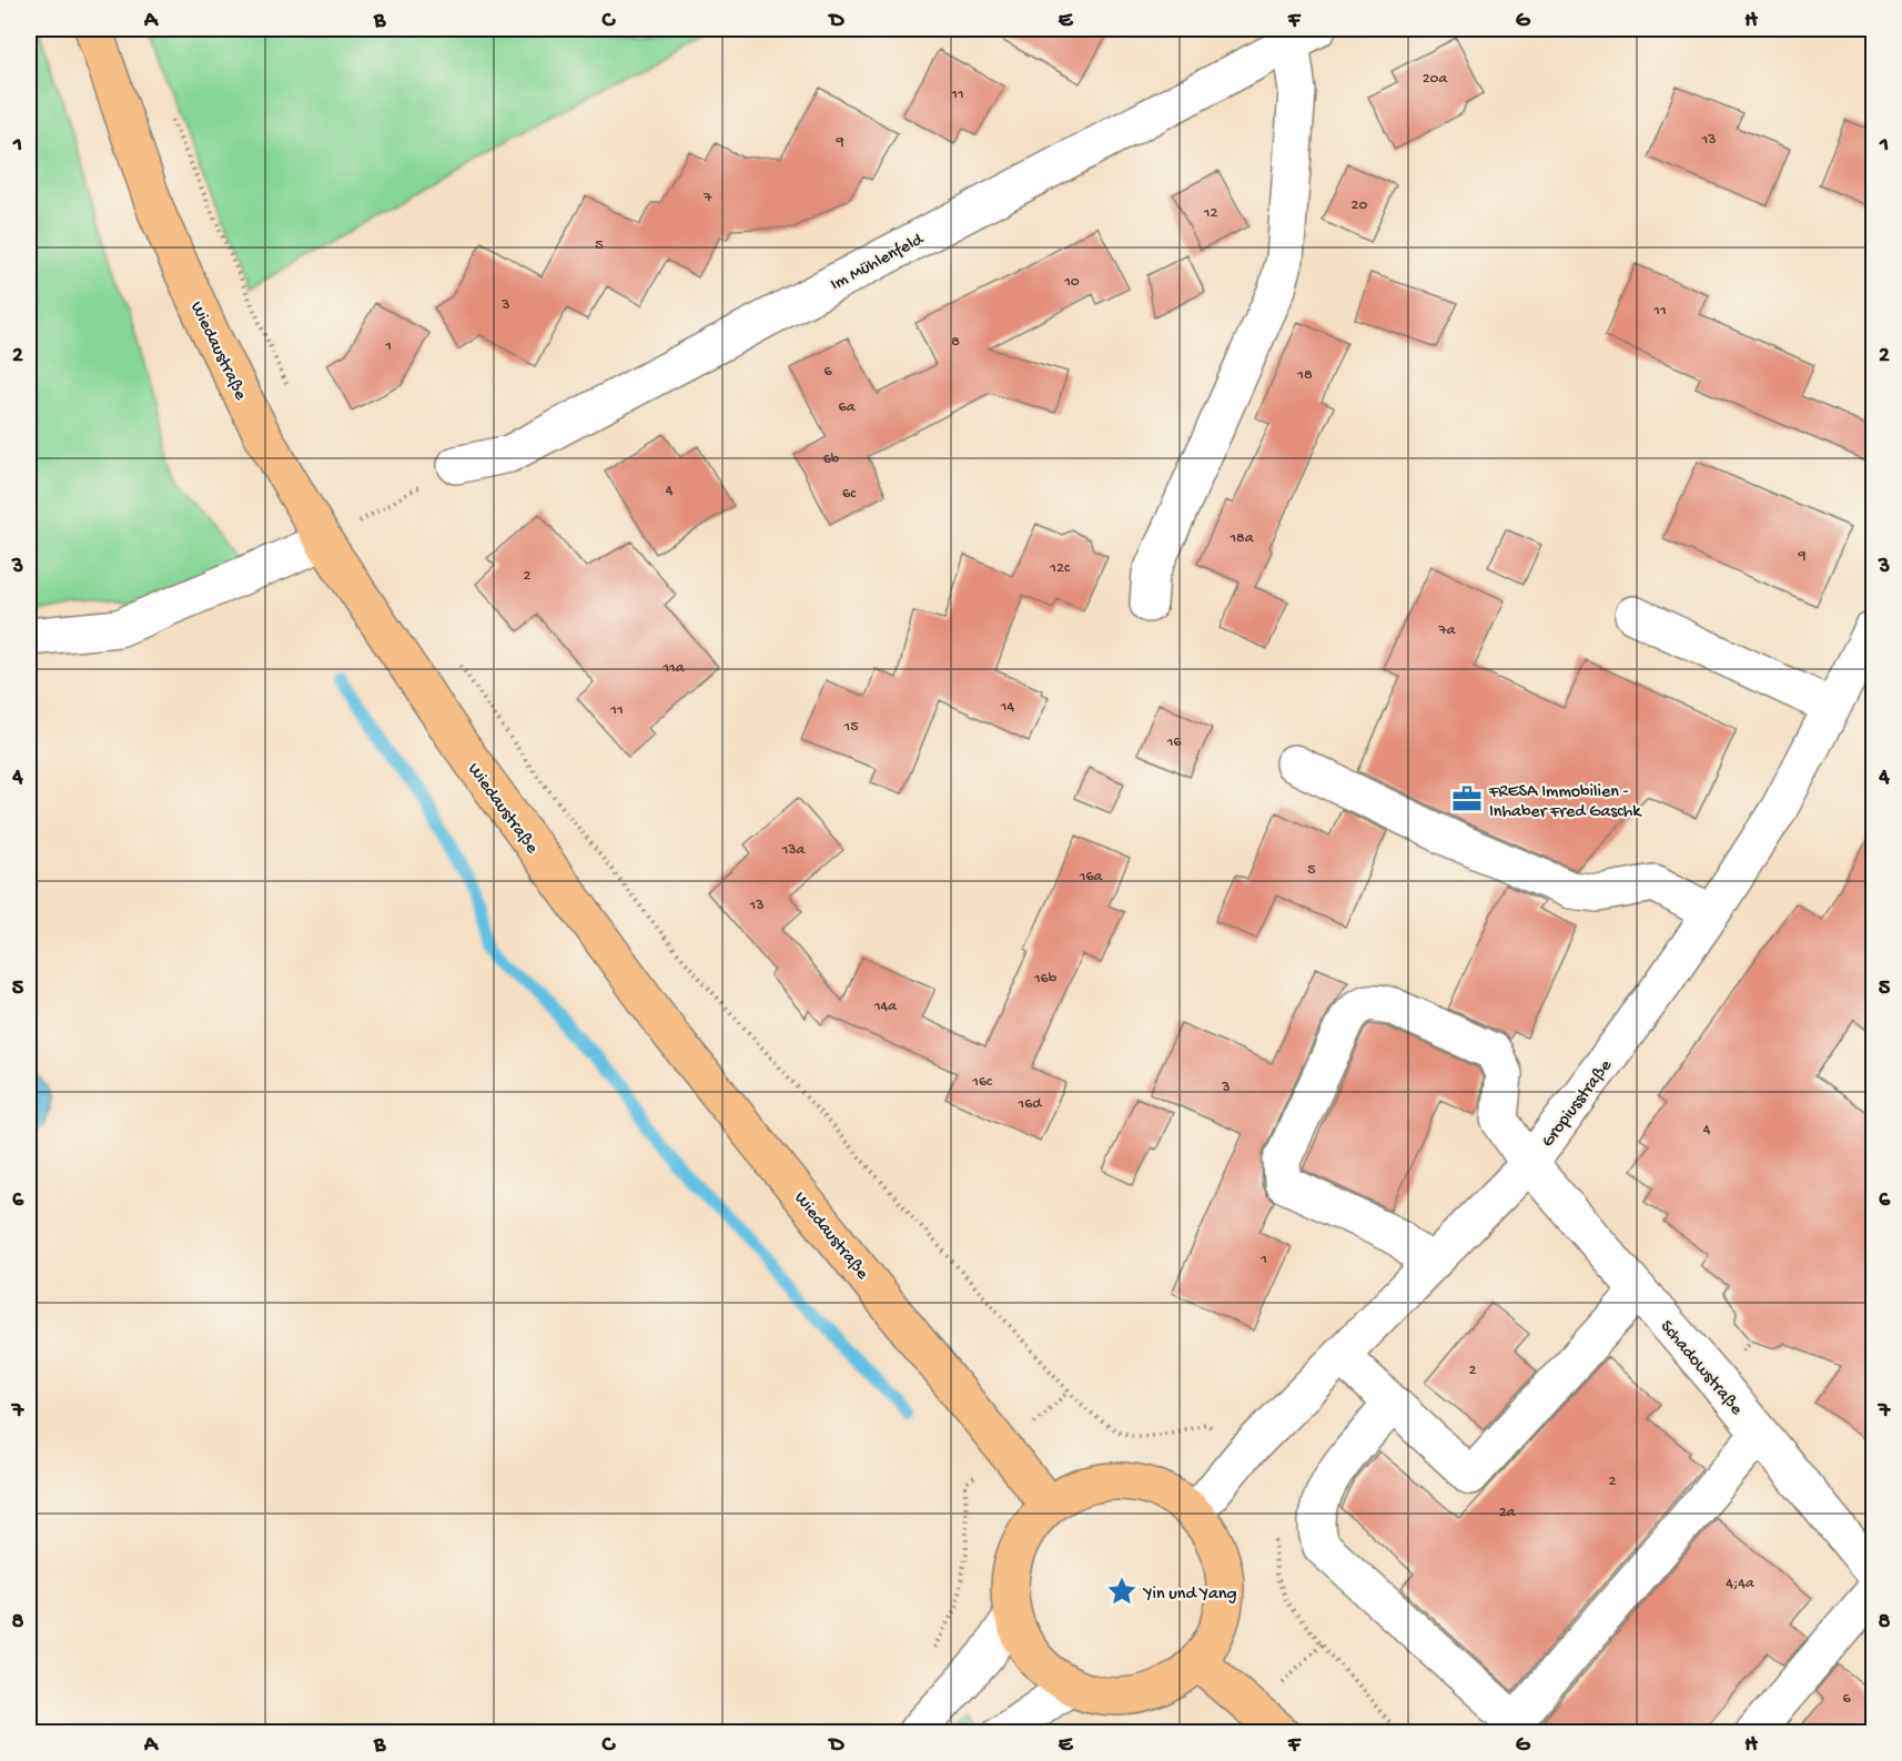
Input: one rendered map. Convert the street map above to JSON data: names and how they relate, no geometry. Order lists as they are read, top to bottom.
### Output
{
  "streets": {
    "main road": ["Wiedaustraße"],
    "street": ["Im Mühlenfeld", "Gropiusstraße", "Schadowstraße"]
  },
  "crossings": [
    ["Wiedaustraße", "Gropiusstraße"],
    ["Gropiusstraße", "Schadowstraße"]
  ],
  "places": {
    "office": ["FRESA Immobilien - Inhaber Fred Gaschk"],
    "place": ["Yin und Yang"]
  },
  "house_numbers": [
    "20a",
    "11",
    "13",
    "9",
    "7",
    "20",
    "12",
    "5",
    "10",
    "3",
    "11",
    "8",
    "1",
    "6",
    "18",
    "6a",
    "6b",
    "4",
    "6c",
    "18a",
    "9",
    "12c",
    "2",
    "7a",
    "11a",
    "14",
    "11",
    "15",
    "16",
    "13a",
    "5",
    "16a",
    "13",
    "16b",
    "14a",
    "16c",
    "3",
    "16d",
    "4",
    "1",
    "2",
    "2",
    "2a",
    "4;4a",
    "6"
  ],
  "grid": {
    "columns": [
      "A",
      "B",
      "C",
      "D",
      "E",
      "F",
      "G",
      "H"
    ],
    "rows": [
      "1",
      "2",
      "3",
      "4",
      "5",
      "6",
      "7",
      "8"
    ]
  }
}
